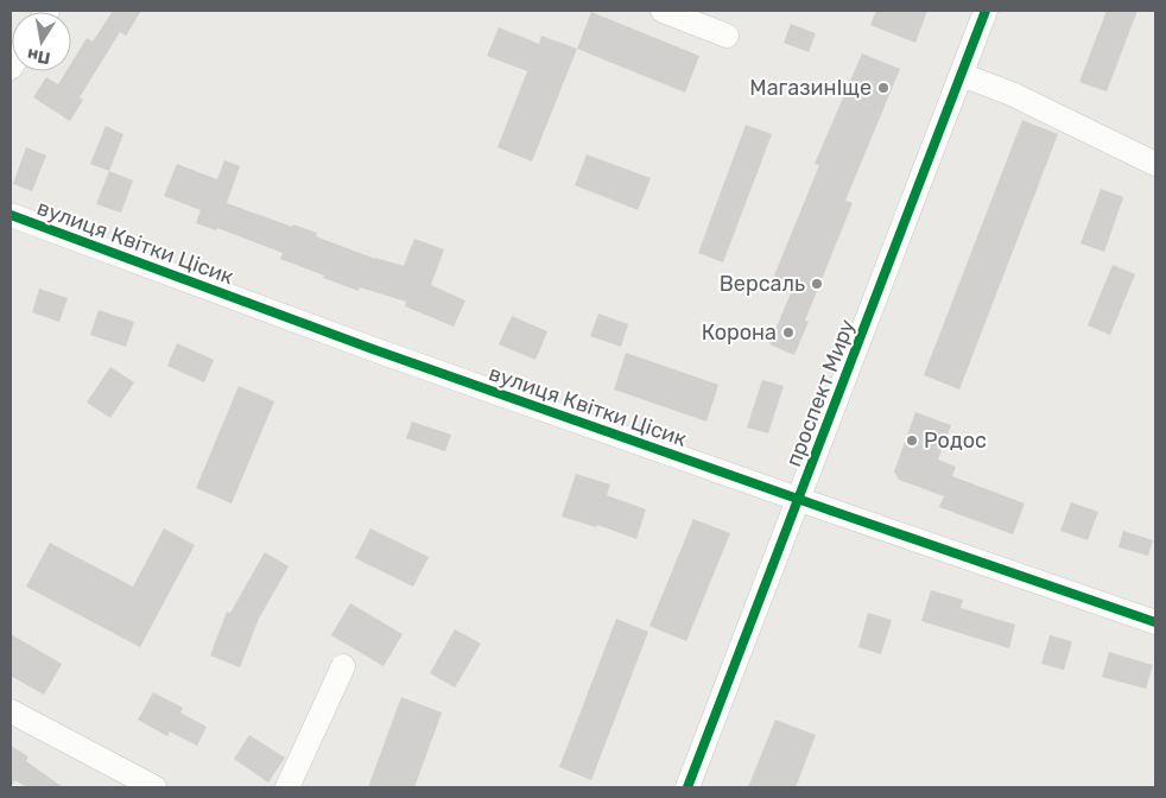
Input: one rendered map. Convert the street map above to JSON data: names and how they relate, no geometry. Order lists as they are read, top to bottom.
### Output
{
  "streets": {
    "street": ["вулиця Квітки Цісик", "проспект Миру"]
  },
  "crossings": [
    ["вулиця Квітки Цісик", "проспект Миру"]
  ],
  "places": [
    "МагазинІще",
    "Версаль",
    "Корона",
    "Родос"
  ],
  "north": "bottom"
}
